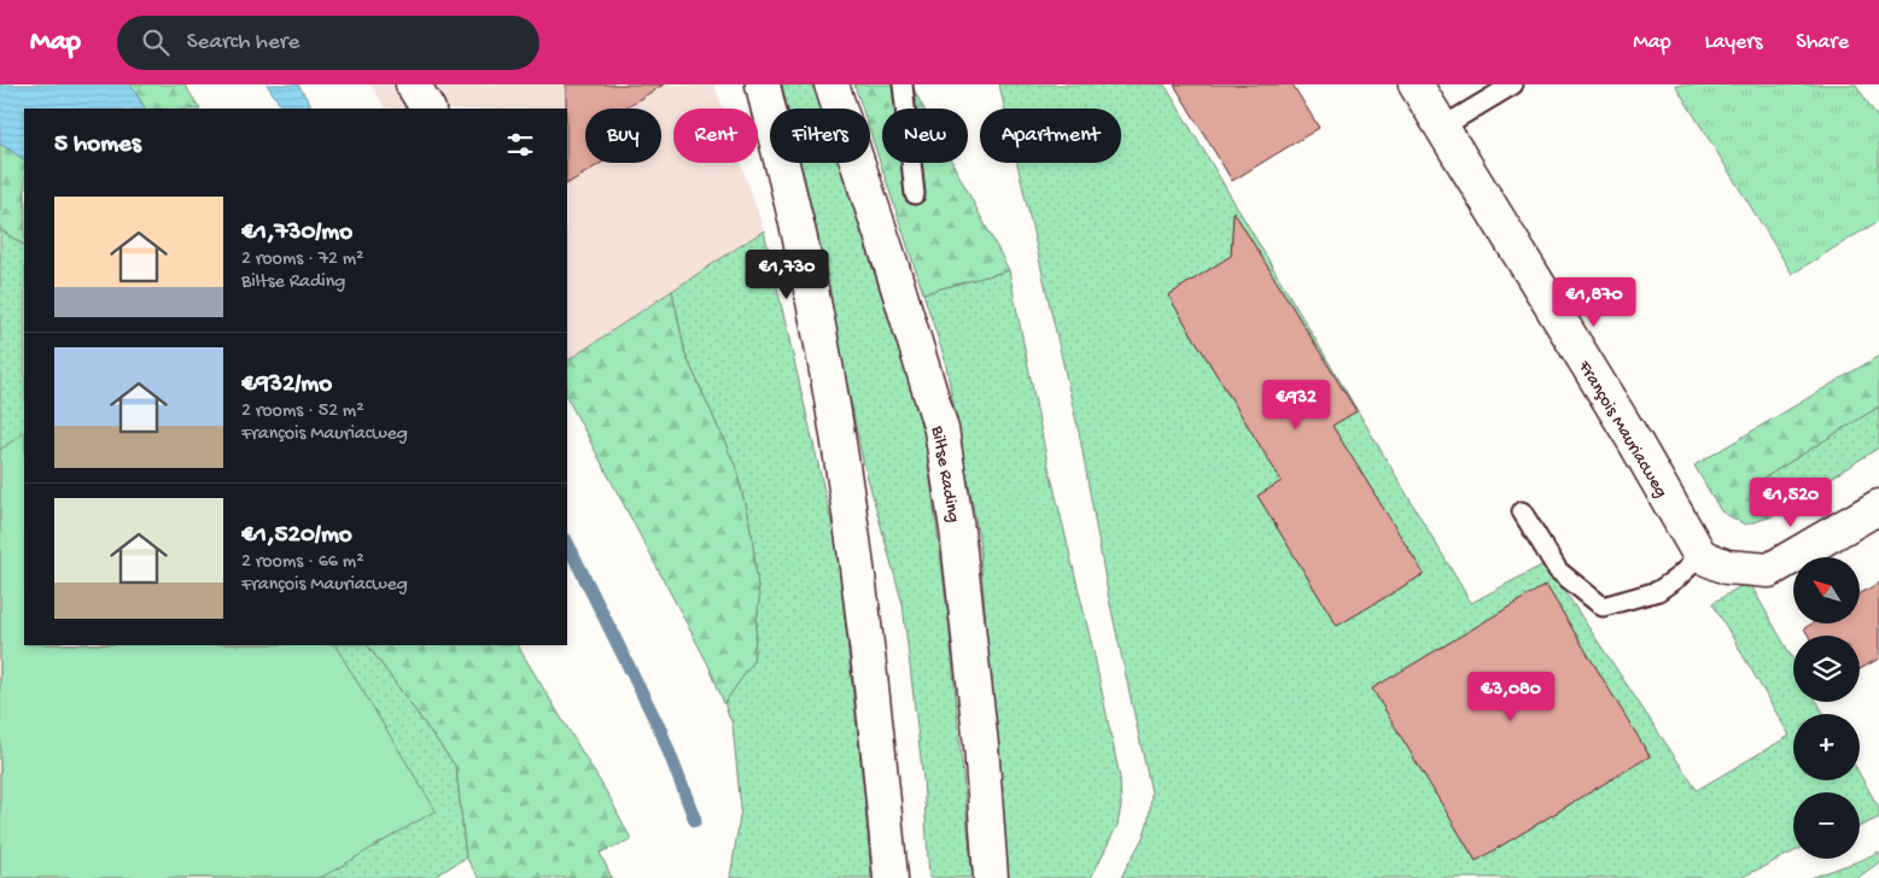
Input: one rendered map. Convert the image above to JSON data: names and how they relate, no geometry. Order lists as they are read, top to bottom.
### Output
{
  "streets": {
    "main road": ["François Mauriacweg", "Biltse Rading"]
  },
  "north": "top left",
  "page": {
    "header": "Map",
    "search": "Search here",
    "nav": ["Map", "Layers", "Share"],
    "chip": [
      "Buy",
      "Rent",
      "Filters",
      "New",
      "Apartment"
    ],
    "heading": "5 homes",
    "list": [
      {
        "name": "€1,730/mo",
        "note": "2 rooms · 72 m² · Biltse Rading"
      },
      {
        "name": "€932/mo",
        "note": "2 rooms · 52 m² · François Mauriacweg"
      },
      {
        "name": "€1,520/mo",
        "note": "2 rooms · 66 m² · François Mauriacweg"
      }
    ],
    "price": [
      "€1,730",
      "€1,870",
      "€932",
      "€1,520",
      "€3,080"
    ],
    "map_buttons": ["+", "−"]
  }
}
